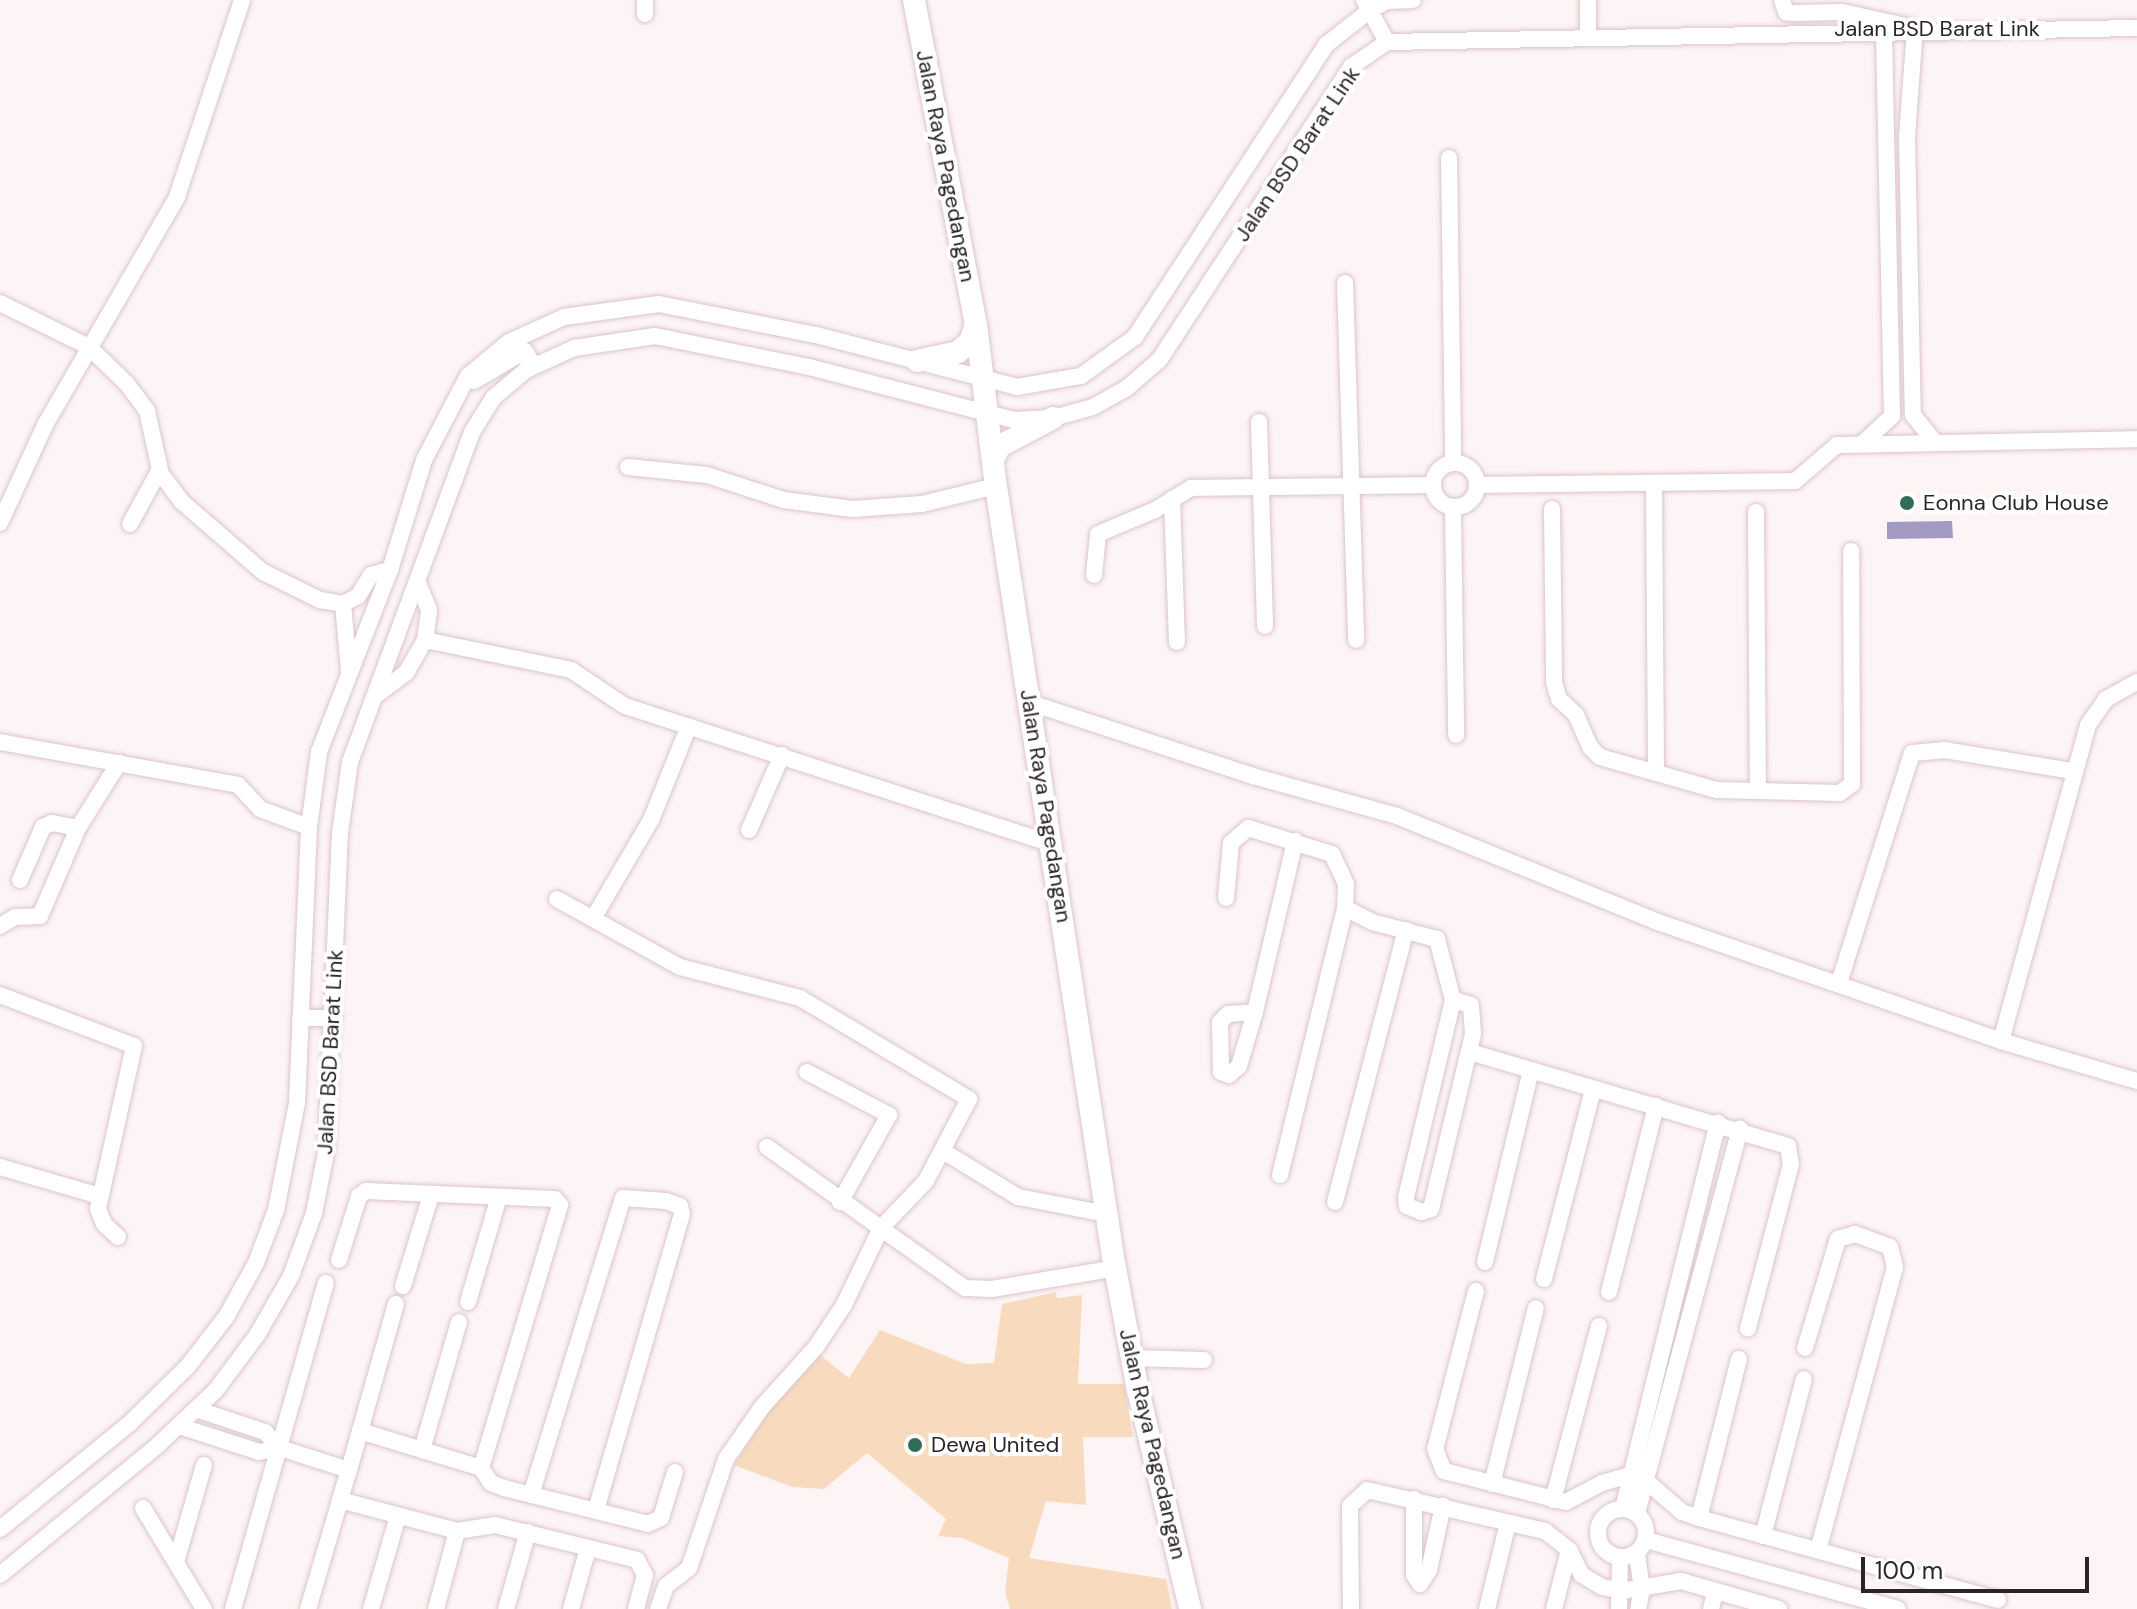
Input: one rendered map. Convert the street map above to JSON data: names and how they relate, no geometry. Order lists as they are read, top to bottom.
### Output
{
  "streets": {
    "street": ["Jalan BSD Barat Link", "Jalan Raya Pagedangan"]
  },
  "crossings": [
    ["Jalan BSD Barat Link", "Jalan Raya Pagedangan"]
  ],
  "places": ["Eonna Club House", "Dewa United"],
  "scale_bar": "100 m"
}
